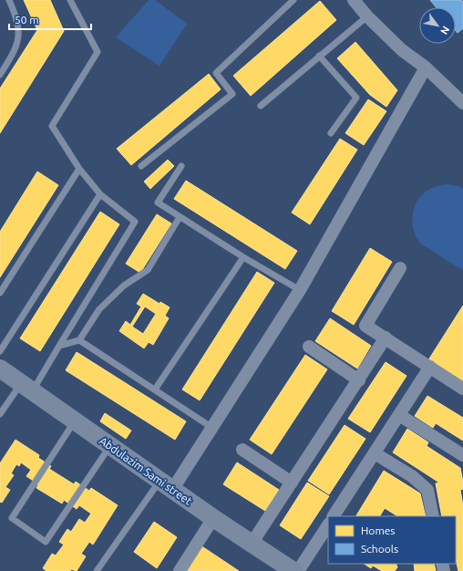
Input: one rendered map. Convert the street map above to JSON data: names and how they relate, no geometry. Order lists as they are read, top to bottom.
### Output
{
  "streets": {
    "street": ["Abdulazim Sami street"]
  },
  "legend": ["Homes", "Schools"],
  "scale_bar": "50 m",
  "north": "bottom right"
}
